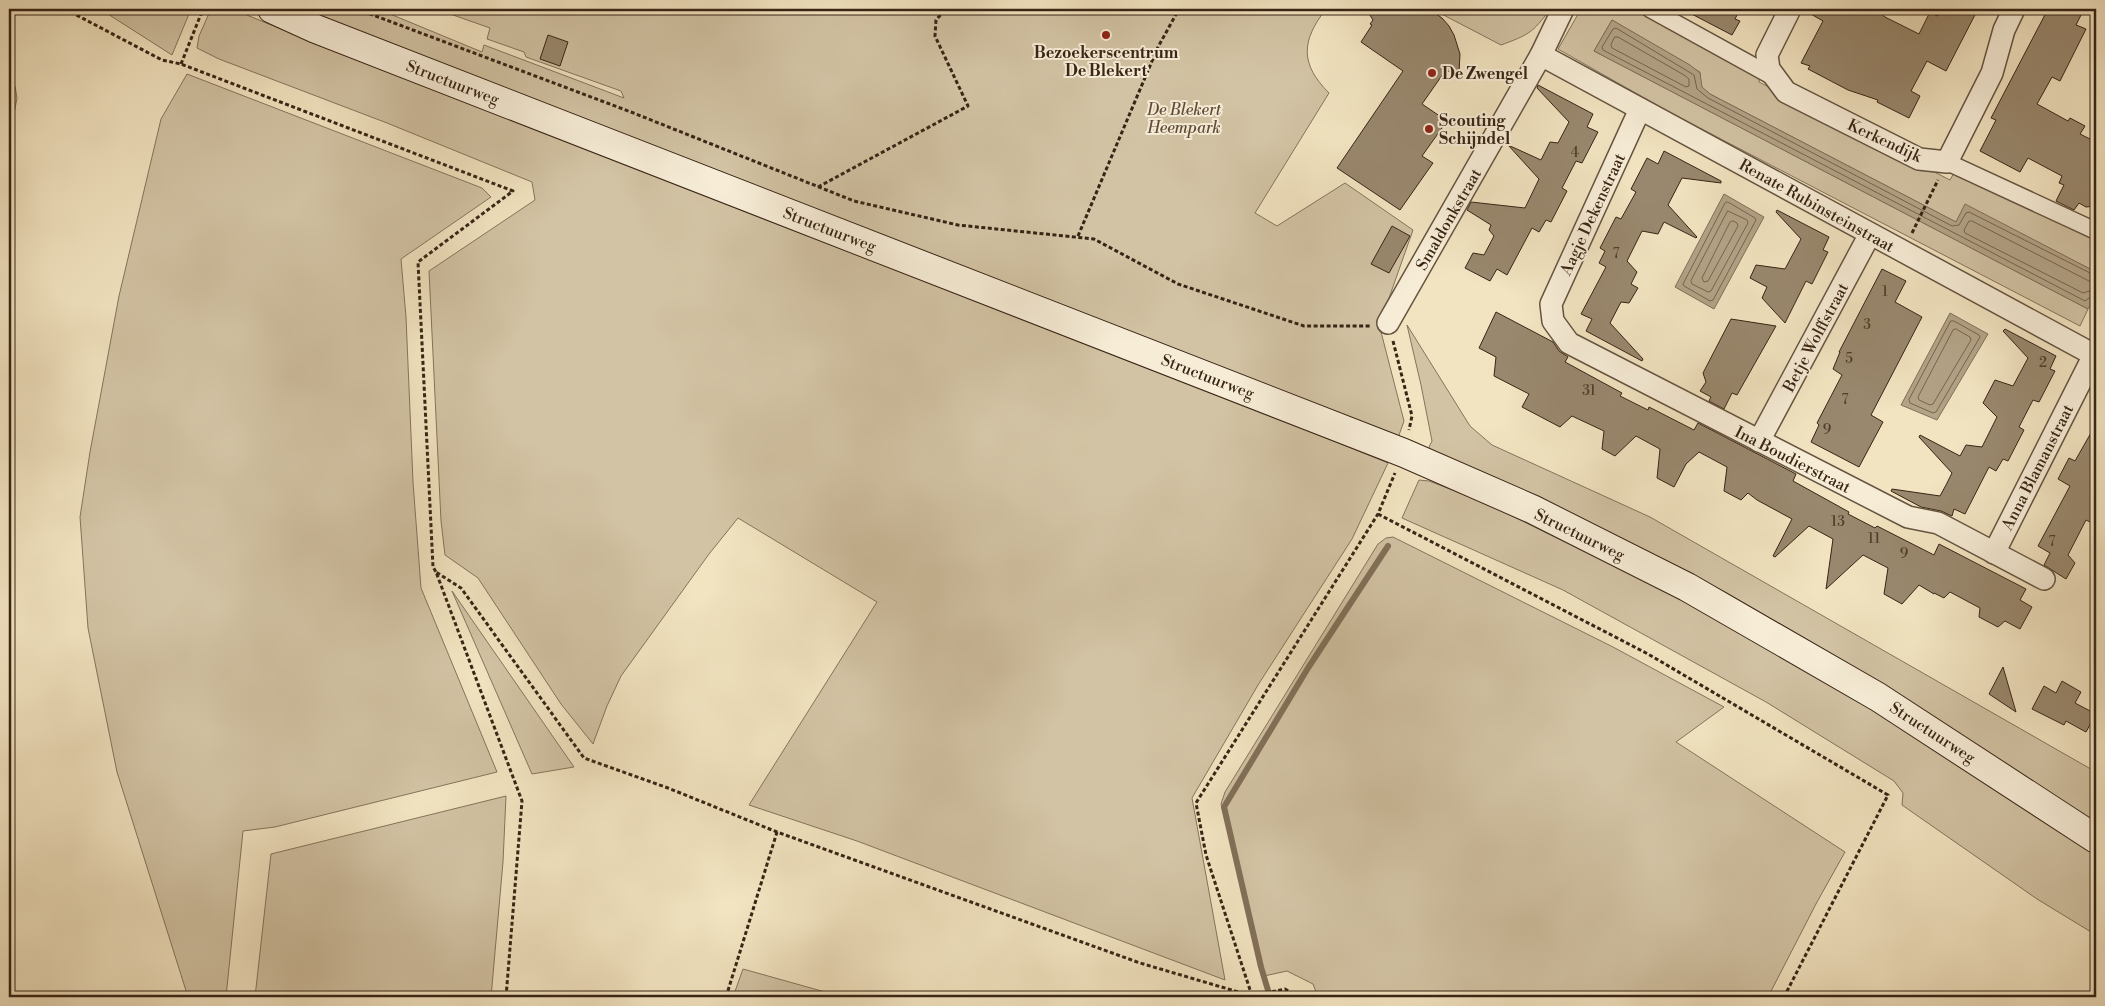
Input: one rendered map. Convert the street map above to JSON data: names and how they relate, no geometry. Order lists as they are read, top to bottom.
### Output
{
  "streets": {
    "main road": ["Structuurweg"],
    "street": [
      "Kerkendijk",
      "Renate Rubinsteinstraat",
      "Aagje Dekenstraat",
      "Smaldonkstraat",
      "Betje Wolffstraat",
      "Ina Boudierstraat",
      "Anna Blamanstraat"
    ]
  },
  "crossings": [
    ["Renate Rubinsteinstraat", "Aagje Dekenstraat"],
    ["Renate Rubinsteinstraat", "Smaldonkstraat"],
    ["Renate Rubinsteinstraat", "Betje Wolffstraat"],
    ["Renate Rubinsteinstraat", "Anna Blamanstraat"],
    ["Aagje Dekenstraat", "Ina Boudierstraat"],
    ["Betje Wolffstraat", "Ina Boudierstraat"],
    ["Ina Boudierstraat", "Anna Blamanstraat"]
  ],
  "parks": ["De Blekert Heempark"],
  "places": ["Bezoekerscentrum De Blekert", "De Zwengel", "Scouting Schijndel"],
  "house_numbers": [
    "4",
    "7",
    "1",
    "3",
    "5",
    "2",
    "31",
    "7",
    "9",
    "13",
    "11",
    "7",
    "9"
  ]
}
